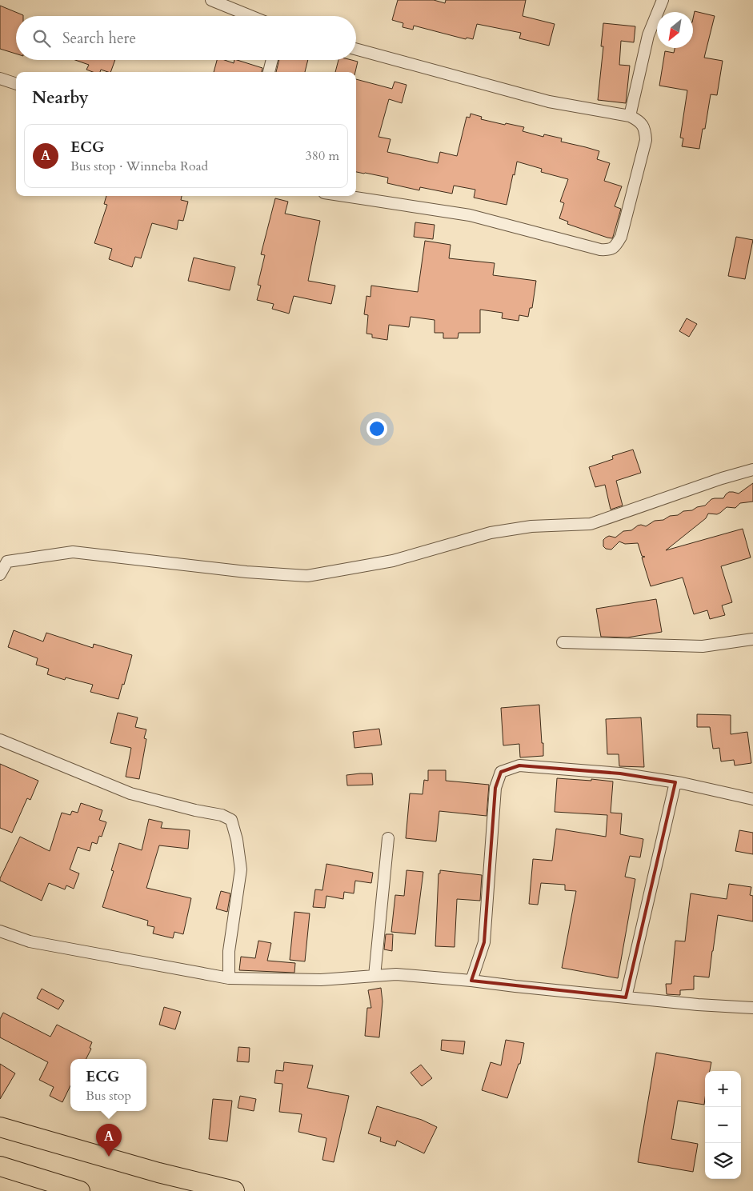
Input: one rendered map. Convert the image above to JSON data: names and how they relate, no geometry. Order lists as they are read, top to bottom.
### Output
{
  "north": "bottom left",
  "page": {
    "search": "Search here",
    "heading": "Nearby",
    "list": [
      {
        "mark": "A",
        "name": "ECG",
        "note": "Bus stop · Winneba Road",
        "value": "380 m"
      }
    ],
    "popup": ["ECG", "Bus stop"],
    "map_buttons": ["+", "−"],
    "pins": "A"
  }
}
